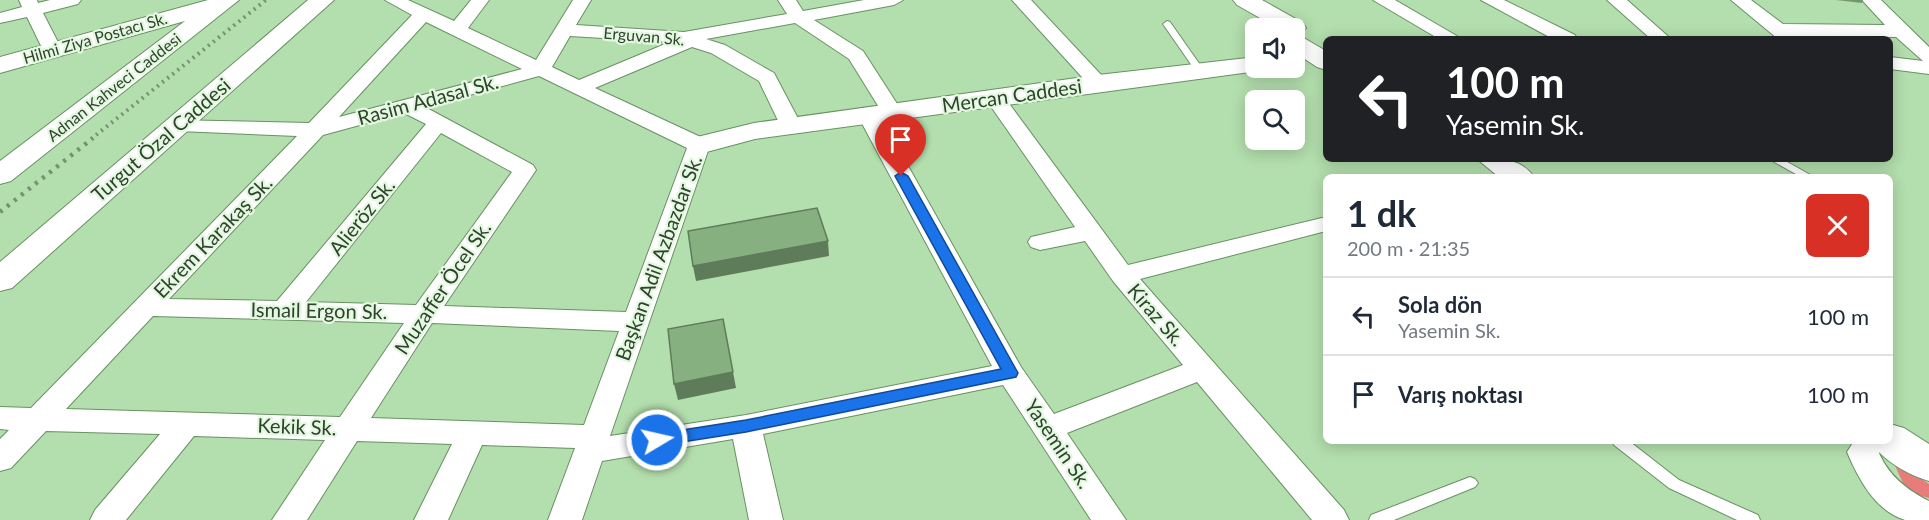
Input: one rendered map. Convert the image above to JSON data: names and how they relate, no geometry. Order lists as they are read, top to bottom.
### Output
{
  "streets": {
    "street": [
      "Erguvan Sk.",
      "Hilmi Ziya Postacı Sk.",
      "Adnan Kahveci Caddesi",
      "Mercan Caddesi",
      "Rasim Adasal Sk.",
      "Turgut Özal Caddesi",
      "Alieröz Sk.",
      "Ekrem Karakaş Sk.",
      "Başkan Adil Azbazdar Sk.",
      "Muzaffer Öcel Sk.",
      "Ismail Ergon Sk.",
      "Kiraz Sk.",
      "Kekik Sk.",
      "Yasemin Sk."
    ]
  },
  "crossings": [
    ["Erguvan Sk.", "Mercan Caddesi"],
    ["Hilmi Ziya Postacı Sk.", "Adnan Kahveci Caddesi"],
    ["Mercan Caddesi", "Başkan Adil Azbazdar Sk."],
    ["Mercan Caddesi", "Kiraz Sk."],
    ["Mercan Caddesi", "Yasemin Sk."],
    ["Rasim Adasal Sk.", "Turgut Özal Caddesi"],
    ["Rasim Adasal Sk.", "Ekrem Karakaş Sk."],
    ["Rasim Adasal Sk.", "Başkan Adil Azbazdar Sk."],
    ["Rasim Adasal Sk.", "Muzaffer Öcel Sk."],
    ["Alieröz Sk.", "Muzaffer Öcel Sk."],
    ["Alieröz Sk.", "Ismail Ergon Sk."],
    ["Ekrem Karakaş Sk.", "Başkan Adil Azbazdar Sk."],
    ["Ekrem Karakaş Sk.", "Ismail Ergon Sk."],
    ["Ekrem Karakaş Sk.", "Kekik Sk."],
    ["Başkan Adil Azbazdar Sk.", "Ismail Ergon Sk."],
    ["Başkan Adil Azbazdar Sk.", "Kekik Sk."],
    ["Muzaffer Öcel Sk.", "Ismail Ergon Sk."],
    ["Muzaffer Öcel Sk.", "Kekik Sk."],
    ["Kekik Sk.", "Yasemin Sk."]
  ],
  "page": {
    "turn": ["100 m", "Yasemin Sk."],
    "heading": ["1 dk", "200 m · 21:35"],
    "list": [
      {
        "name": "Sola dön",
        "note": "Yasemin Sk.",
        "value": "100 m"
      },
      {
        "name": "Varış noktası",
        "value": "100 m"
      }
    ]
  }
}
